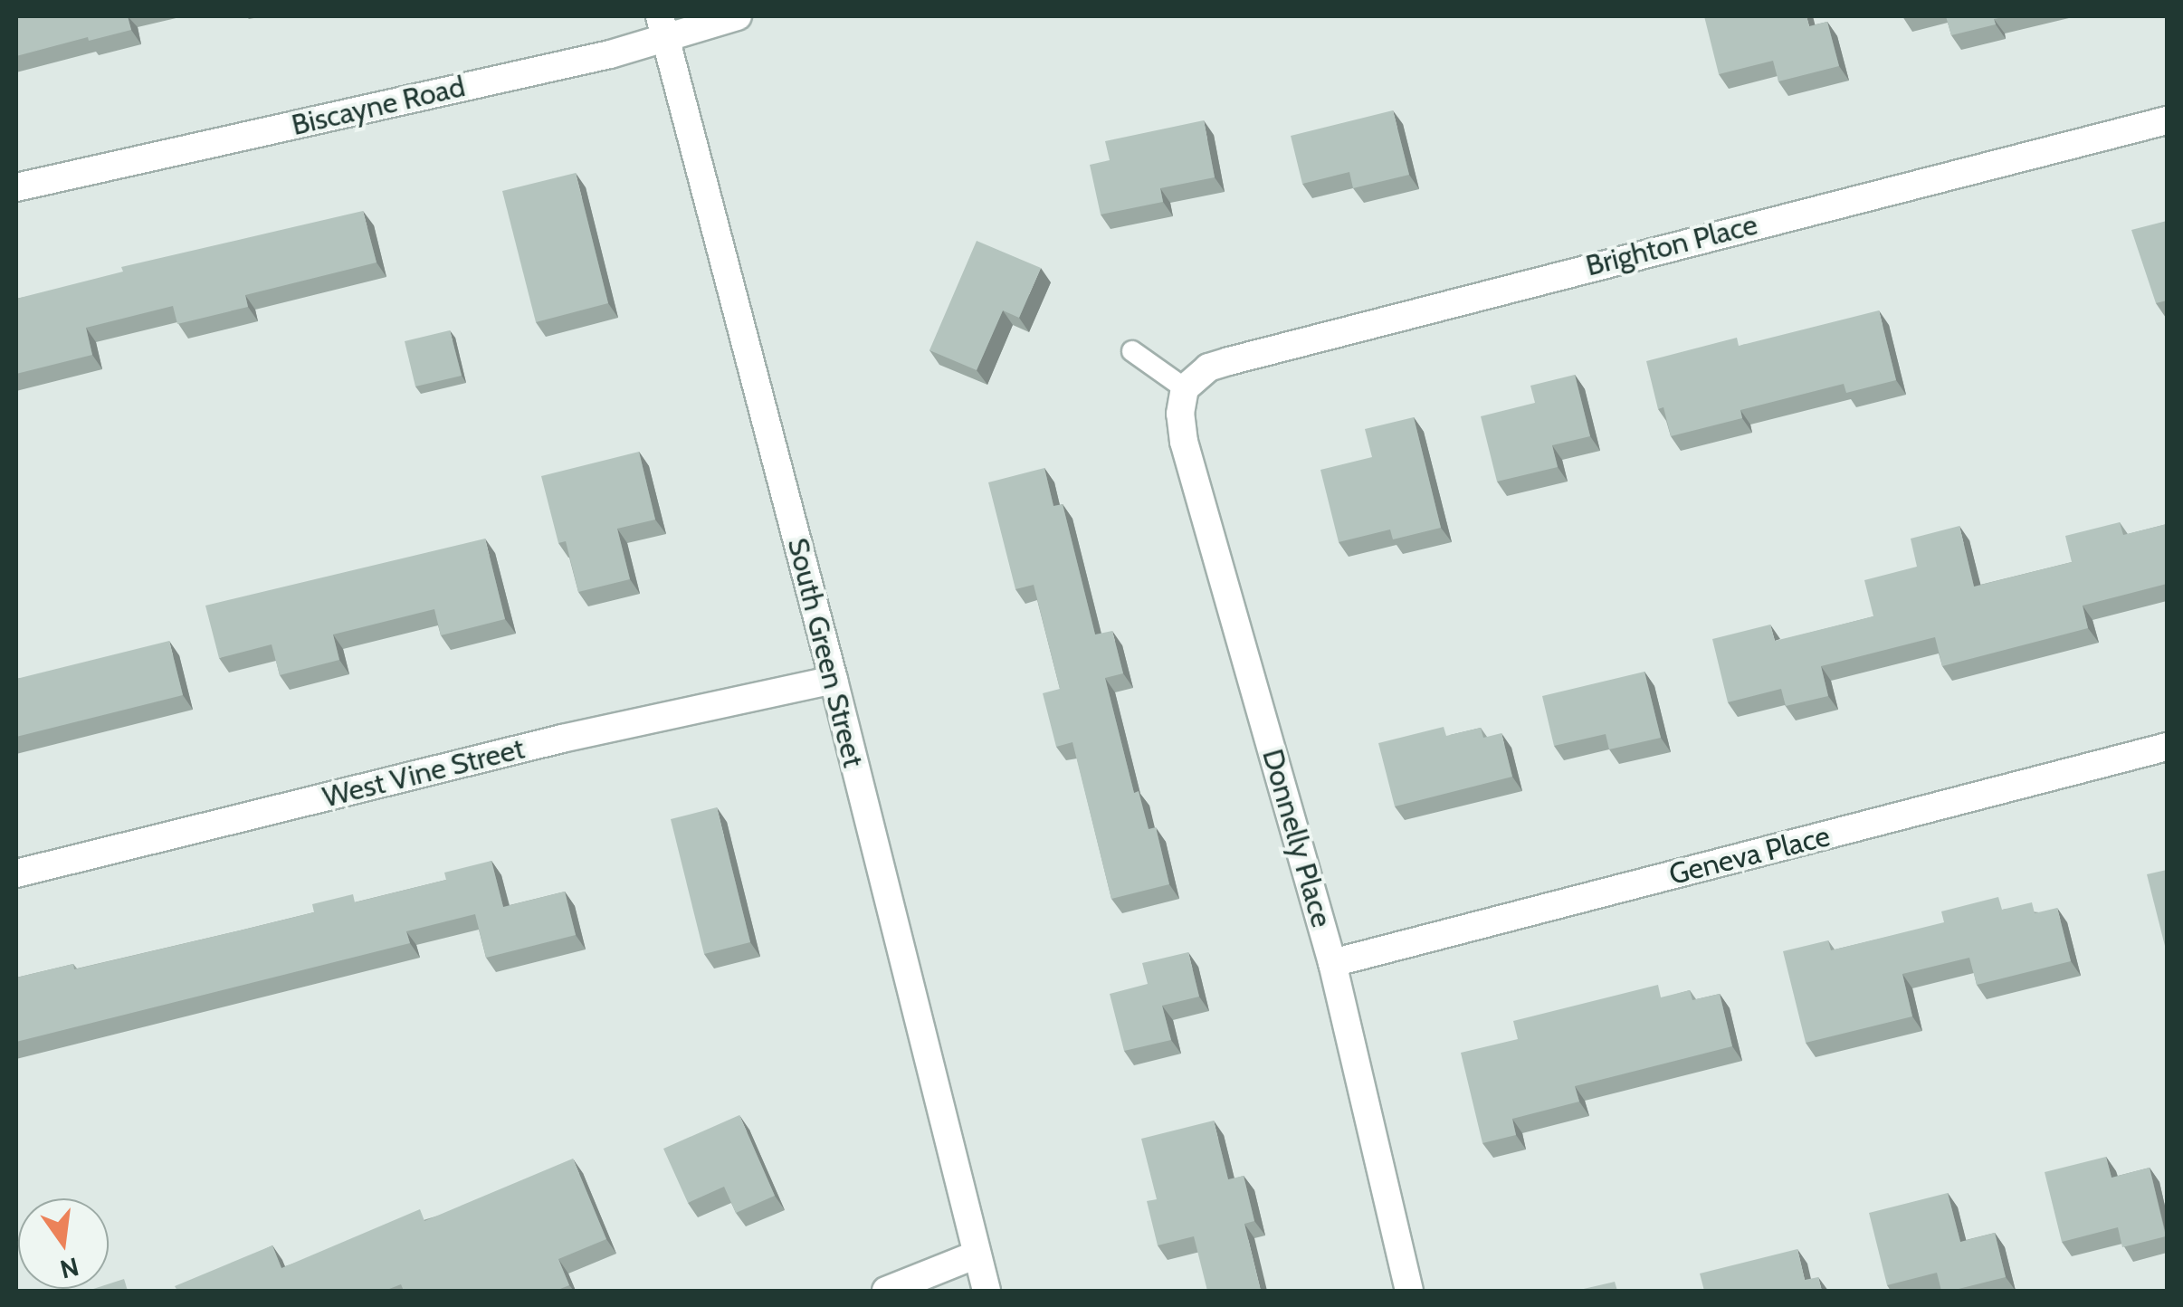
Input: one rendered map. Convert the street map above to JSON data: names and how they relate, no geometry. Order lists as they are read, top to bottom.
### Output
{
  "streets": {
    "street": [
      "Biscayne Road",
      "Brighton Place",
      "South Green Street",
      "West Vine Street",
      "Donnelly Place",
      "Geneva Place"
    ]
  },
  "crossings": [
    ["Biscayne Road", "South Green Street"],
    ["Brighton Place", "Donnelly Place"],
    ["South Green Street", "West Vine Street"],
    ["Donnelly Place", "Geneva Place"]
  ],
  "north": "bottom"
}
